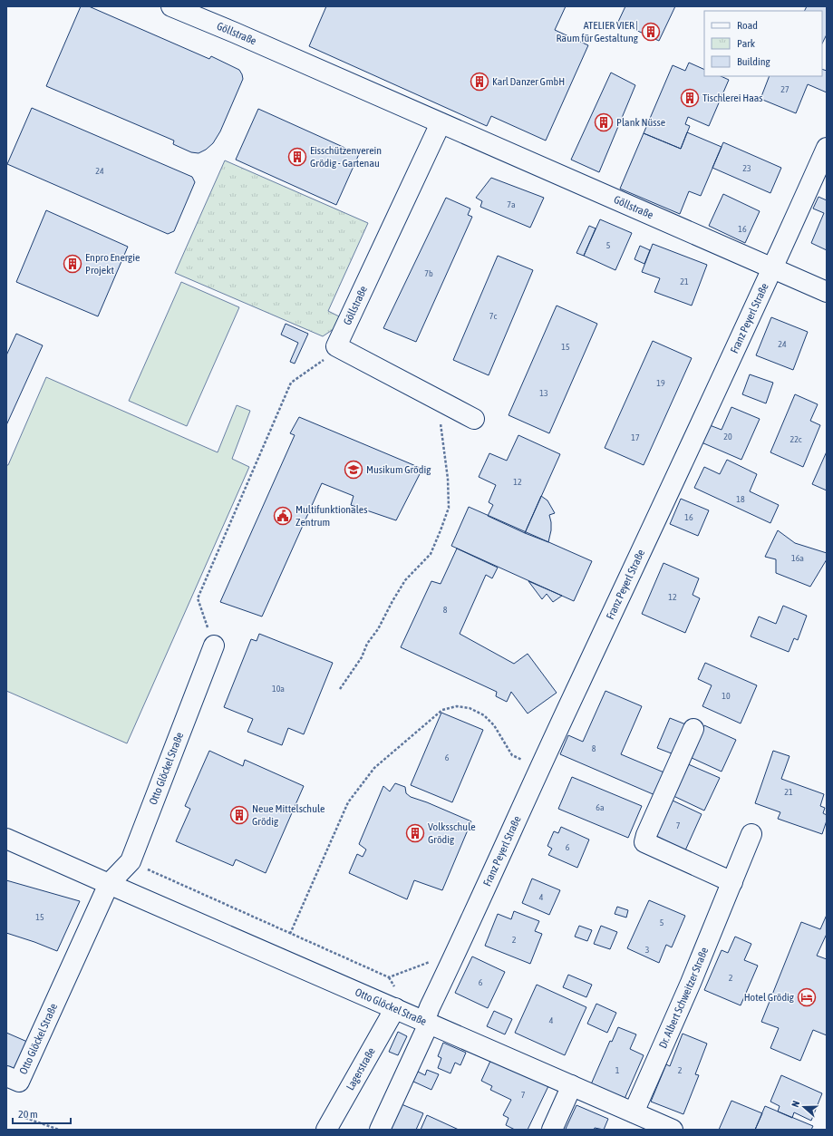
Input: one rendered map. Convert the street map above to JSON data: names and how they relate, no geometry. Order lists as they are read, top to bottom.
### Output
{
  "streets": {
    "street": [
      "Göllstraße",
      "Franz Peyerl Straße",
      "Otto Glöckel Straße",
      "Dr. Albert Schweitzer Straße",
      "Lagerstraße"
    ]
  },
  "crossings": [
    ["Göllstraße", "Franz Peyerl Straße"],
    ["Franz Peyerl Straße", "Otto Glöckel Straße"],
    ["Otto Glöckel Straße", "Dr. Albert Schweitzer Straße"],
    ["Otto Glöckel Straße", "Lagerstraße"]
  ],
  "places": {
    "building": [
      "ATELIER VIER | Raum für Gestaltung",
      "Karl Danzer GmbH",
      "Tischlerei Haas",
      "Plank Nüsse",
      "Eisschützenverein Grödig - Gartenau",
      "Enpro Energie Projekt",
      "Neue Mittelschule Grödig",
      "Volksschule Grödig"
    ],
    "school or university": ["Musikum Grödig"],
    "public building": ["Multifunktionales Zentrum"],
    "hotel": ["Hotel Grödig"]
  },
  "house_numbers": [
    "27",
    "23",
    "24",
    "7a",
    "16",
    "5",
    "7b",
    "21",
    "7c",
    "24",
    "15",
    "19",
    "13",
    "20",
    "17",
    "22c",
    "12",
    "18",
    "16",
    "16a",
    "12",
    "8",
    "10a",
    "10",
    "8",
    "6",
    "21",
    "6a",
    "7",
    "6",
    "4",
    "15",
    "5",
    "2",
    "3",
    "2",
    "6",
    "4",
    "1",
    "2",
    "7"
  ],
  "legend": ["Road", "Park", "Building"],
  "scale_bar": "20 m",
  "north": "left"
}
